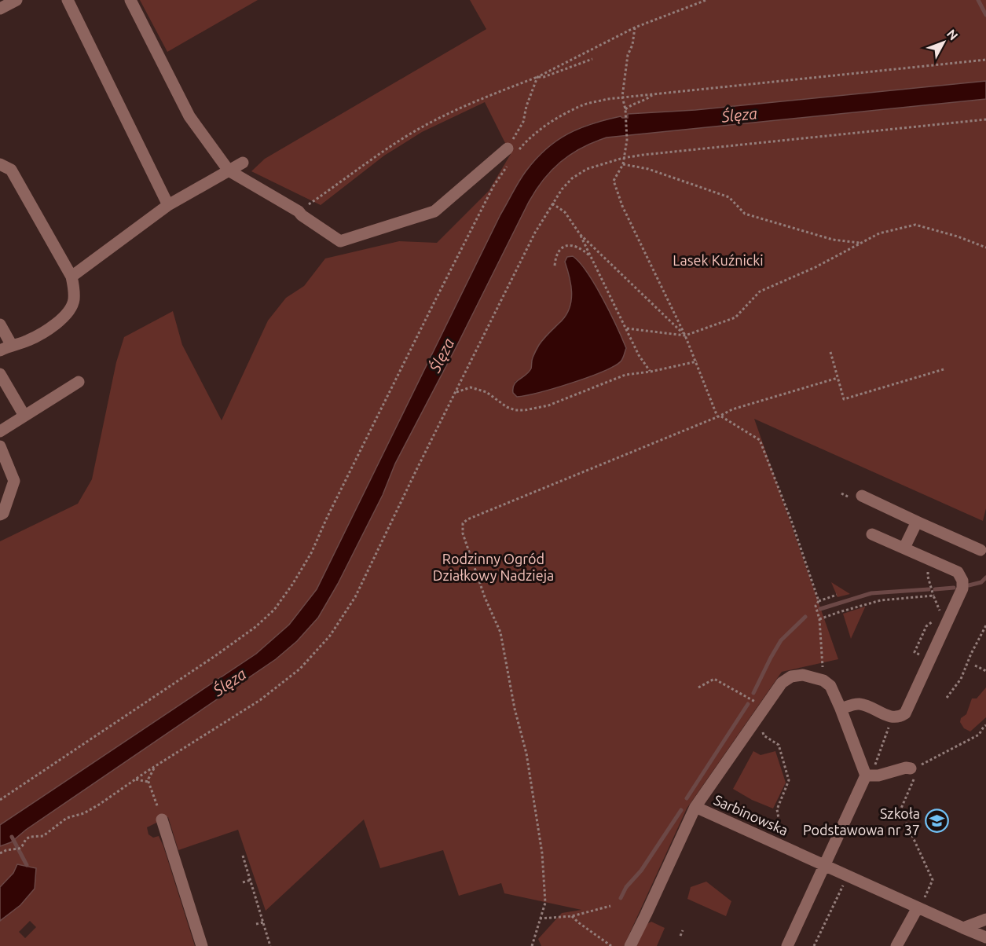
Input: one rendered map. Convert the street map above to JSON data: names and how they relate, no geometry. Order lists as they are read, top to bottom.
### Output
{
  "streets": {
    "street": ["Sarbinowska"]
  },
  "water": ["Ślęza"],
  "parks": ["Lasek Kuźnicki", "Rodzinny Ogród Działkowy Nadzieja"],
  "places": {
    "school or university": ["Szkoła Podstawowa nr 37"]
  },
  "north": "top right"
}
